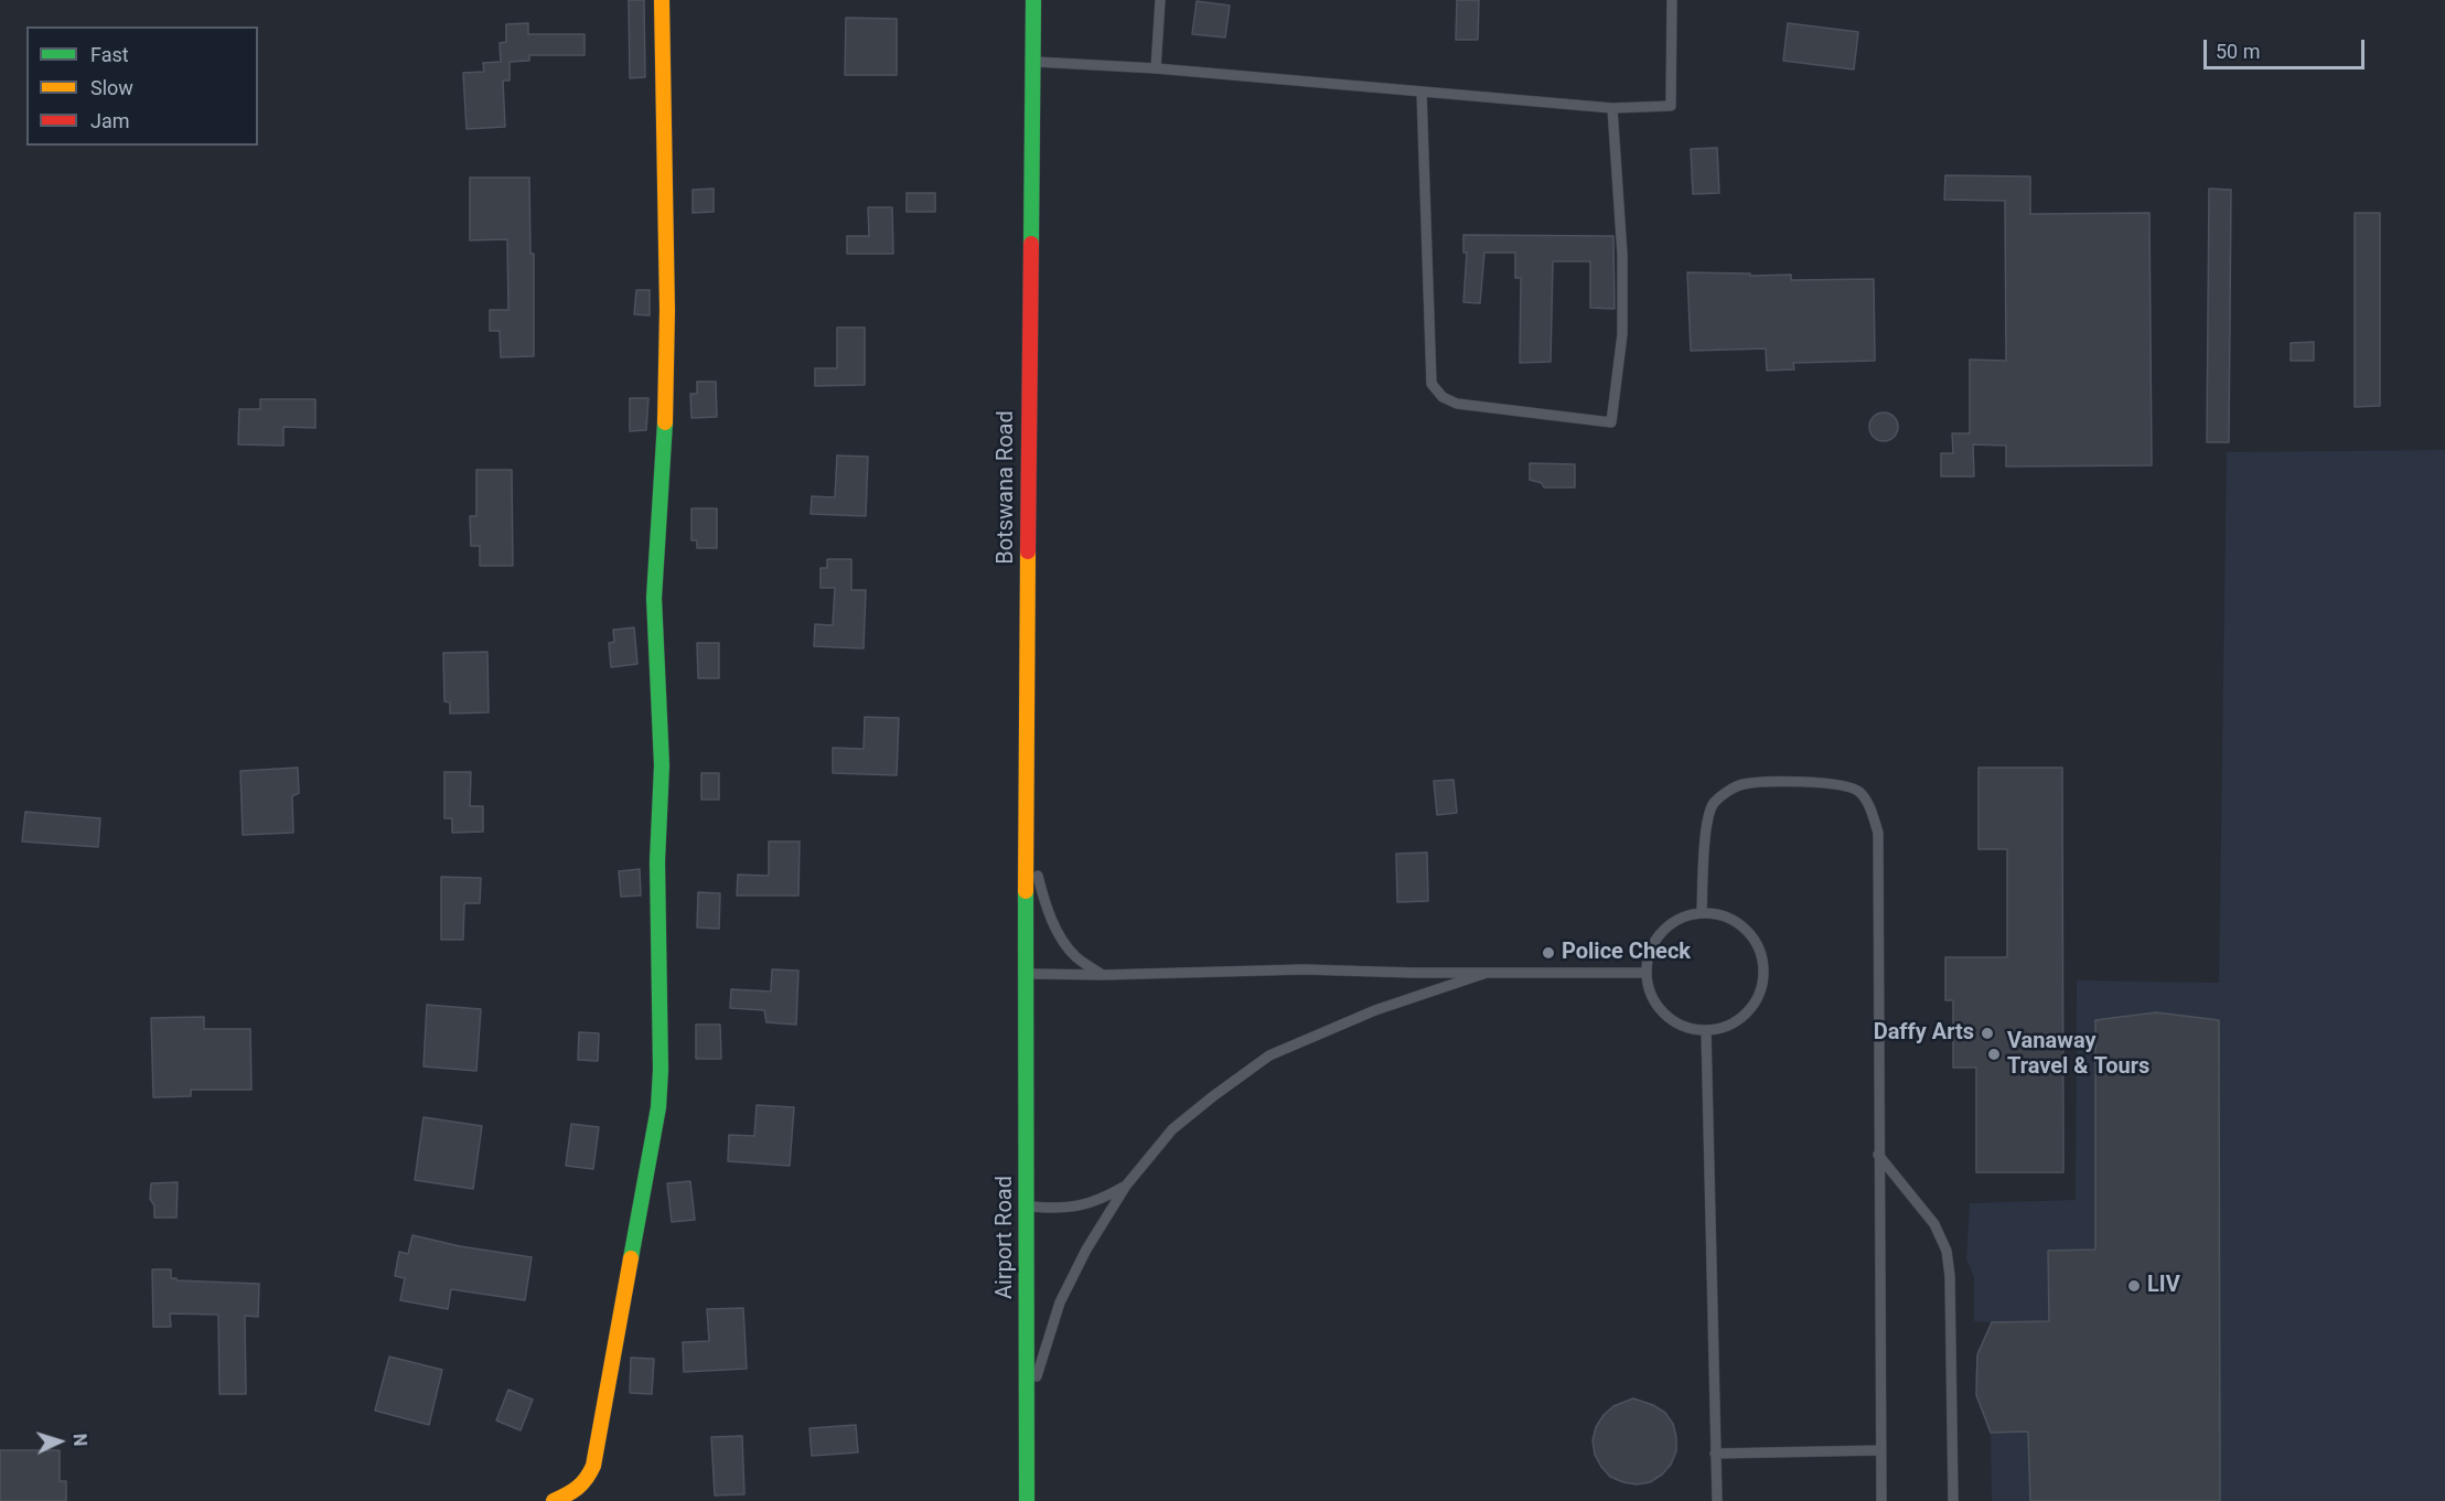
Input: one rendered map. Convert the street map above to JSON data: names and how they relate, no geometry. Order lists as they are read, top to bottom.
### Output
{
  "streets": {
    "street": ["Botswana Road", "Airport Road"]
  },
  "crossings": [
    ["Botswana Road", "Airport Road"]
  ],
  "places": [
    "Police Check",
    "Daffy Arts",
    "Vanaway Travel & Tours",
    "LIV"
  ],
  "legend": ["Fast", "Slow", "Jam"],
  "scale_bar": "50 m",
  "north": "right"
}
